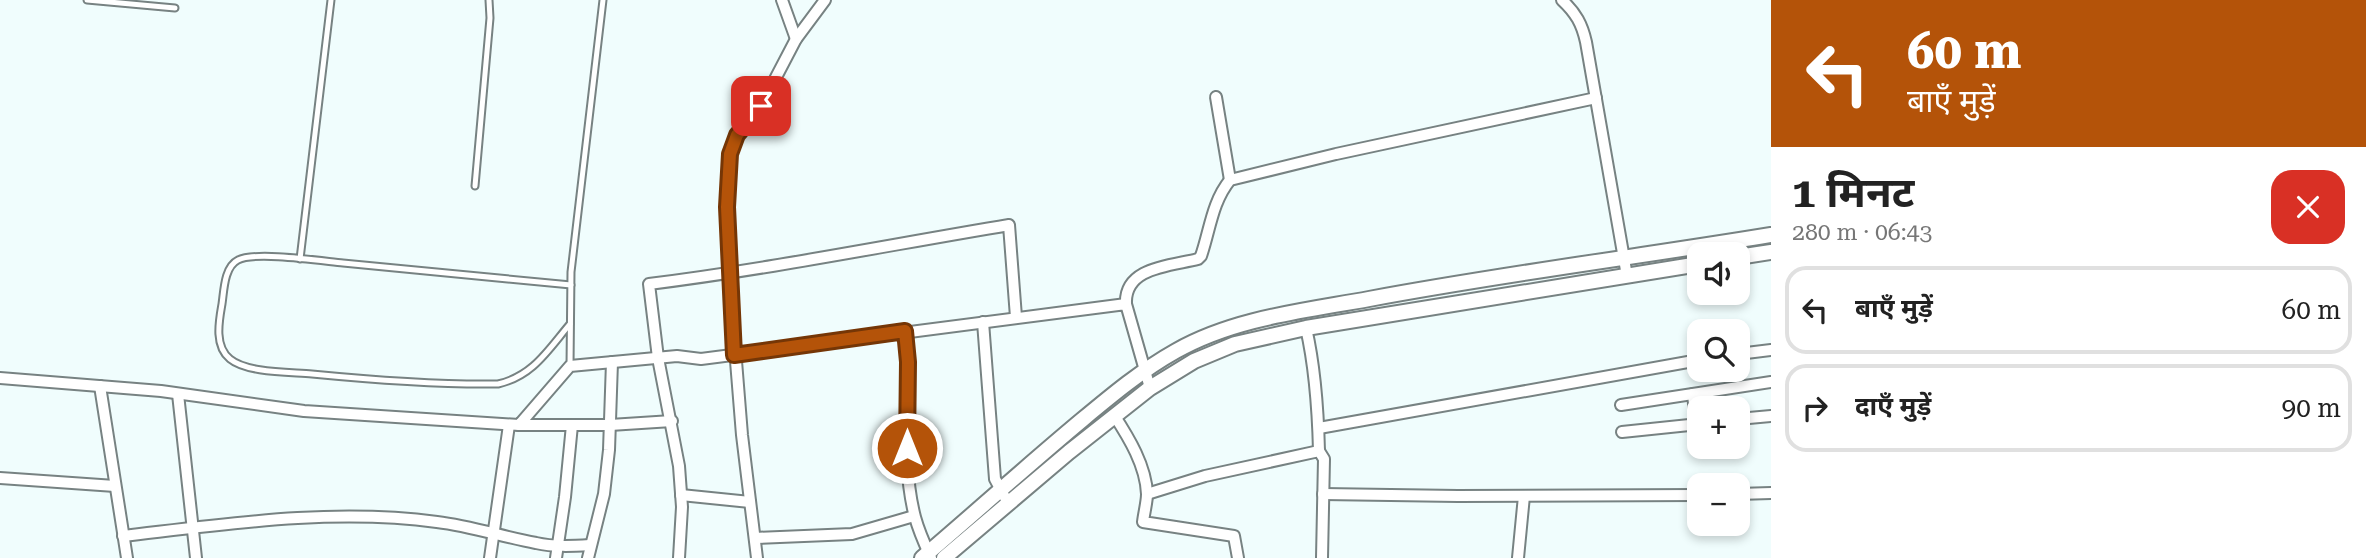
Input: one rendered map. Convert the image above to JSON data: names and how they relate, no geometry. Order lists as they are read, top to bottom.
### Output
{
  "page": {
    "turn": ["60 m", "बाएँ मुड़ें"],
    "heading": ["1 मिनट", "280 m · 06:43"],
    "map_buttons": ["+", "−"],
    "list": [
      {
        "name": "बाएँ मुड़ें",
        "value": "60 m"
      },
      {
        "name": "दाएँ मुड़ें",
        "value": "90 m"
      }
    ]
  }
}
